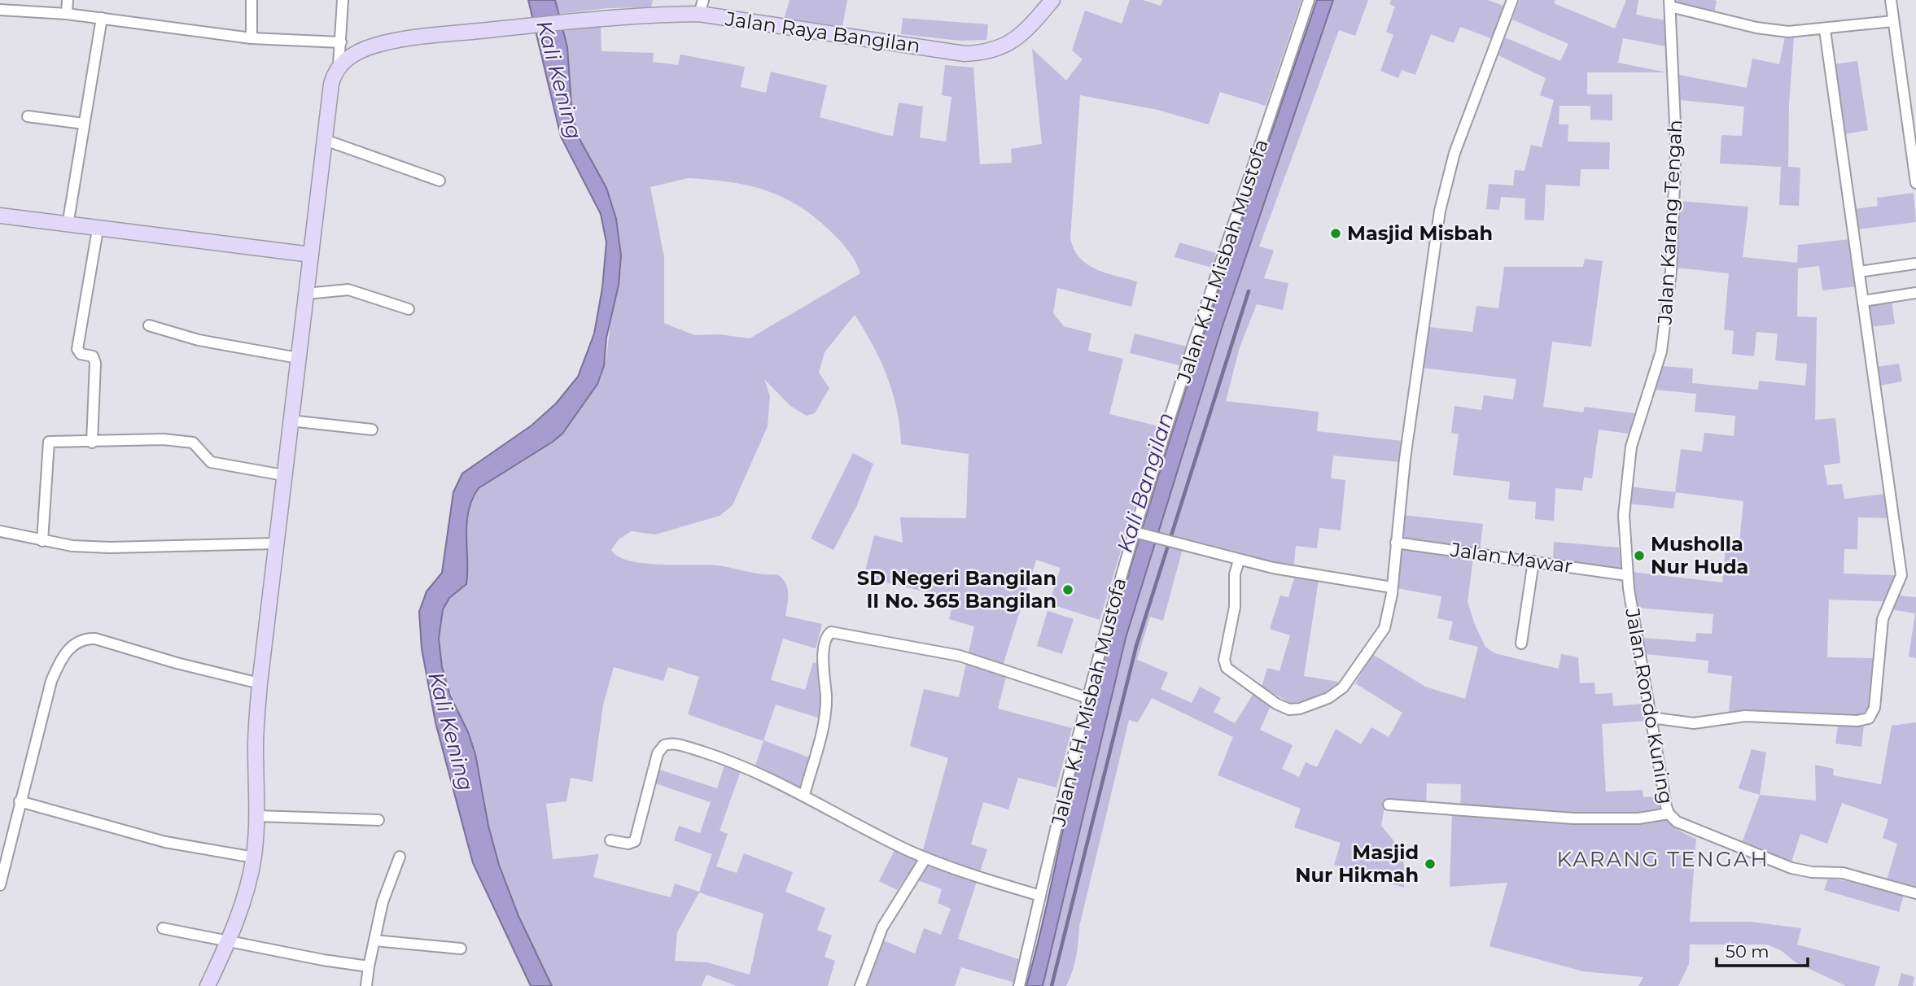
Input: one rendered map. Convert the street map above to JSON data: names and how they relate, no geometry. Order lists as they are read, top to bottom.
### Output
{
  "streets": {
    "main road": ["Jalan Raya Bangilan"],
    "street": [
      "Jalan Karang Tengah",
      "Jalan K.H. Misbah Mustofa",
      "Jalan Mawar",
      "Jalan Rondo Kuning"
    ]
  },
  "crossings": [
    ["Jalan Karang Tengah", "Jalan Mawar"],
    ["Jalan Karang Tengah", "Jalan Rondo Kuning"],
    ["Jalan Mawar", "Jalan Rondo Kuning"]
  ],
  "districts": ["KARANG TENGAH"],
  "water": ["Kali Kening", "Kali Bangilan"],
  "places": [
    "Masjid Misbah",
    "Musholla Nur Huda",
    "SD Negeri Bangilan II No. 365 Bangilan",
    "Masjid Nur Hikmah"
  ],
  "scale_bar": "50 m"
}
